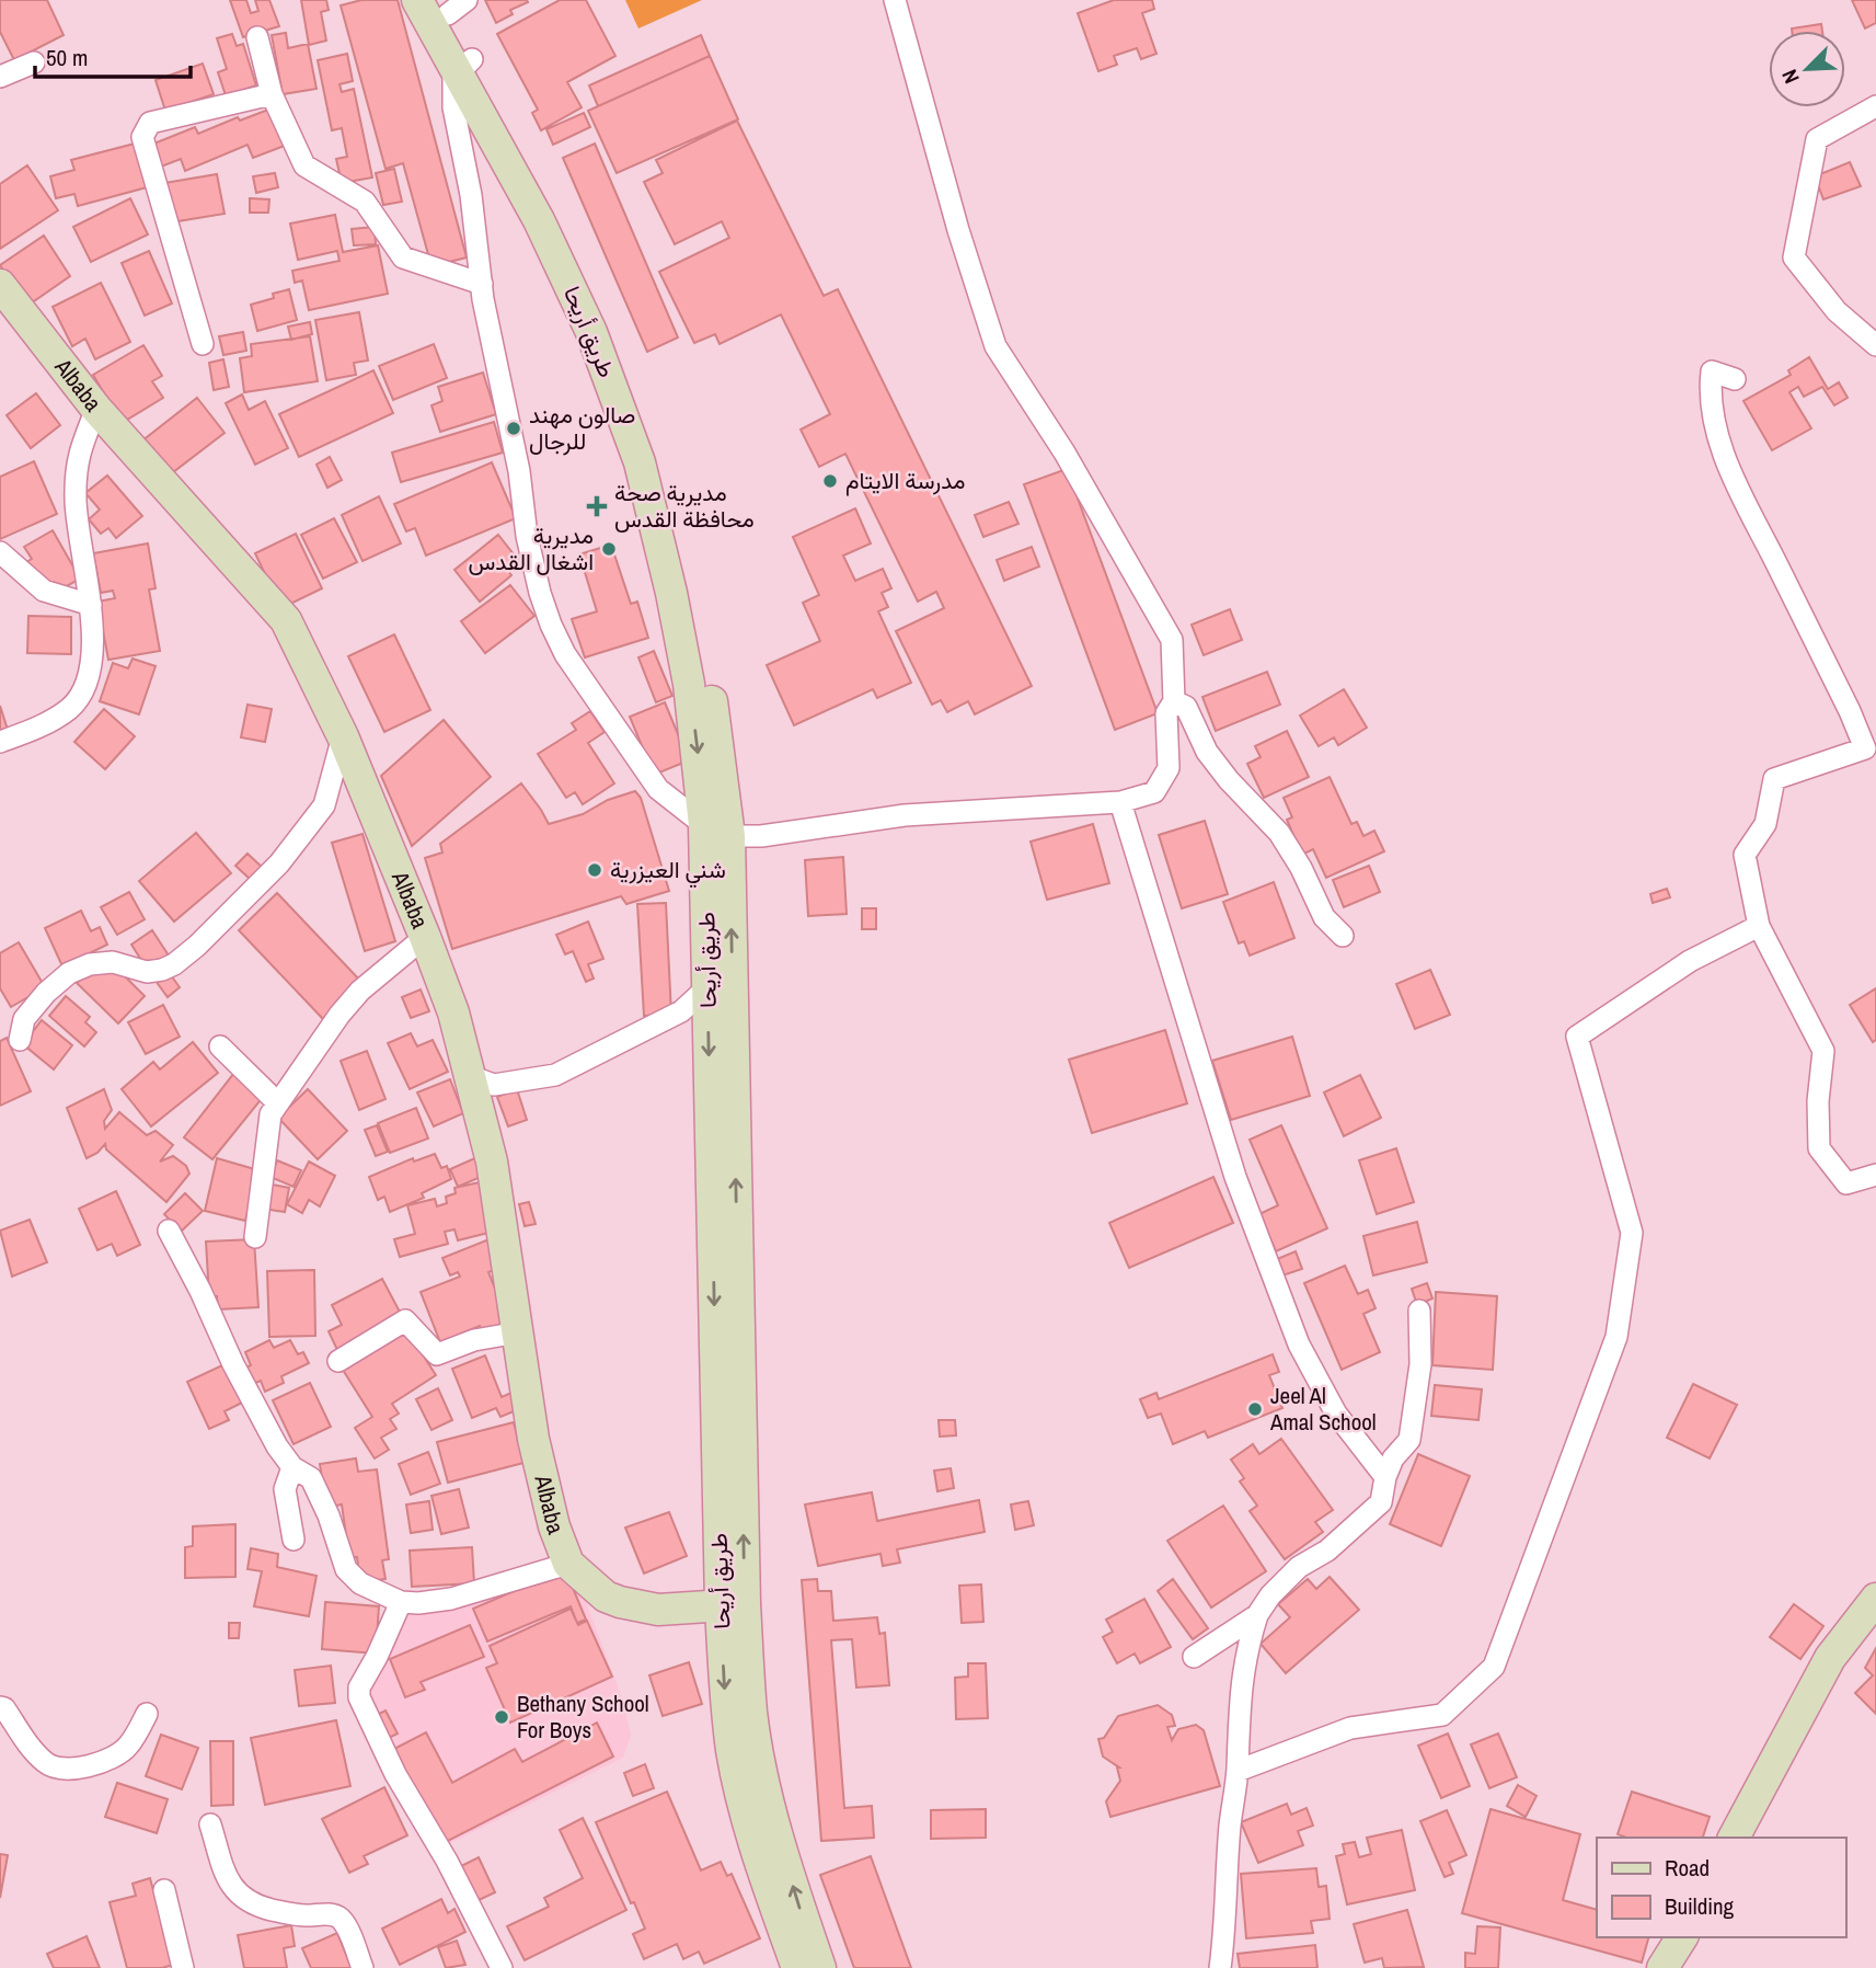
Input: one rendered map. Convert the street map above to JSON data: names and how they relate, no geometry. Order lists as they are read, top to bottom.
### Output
{
  "streets": {
    "main road": ["طريق أريحا", "Albaba"]
  },
  "crossings": [
    ["طريق أريحا", "Albaba"]
  ],
  "places": {
    "other": [
      "صالون مهند للرجال",
      "مدرسة الايتام",
      "مديرية اشغال القدس",
      "شني العيزرية",
      "Jeel Al Amal School",
      "Bethany School For Boys"
    ],
    "health": ["مديرية صحة محافظة القدس"]
  },
  "legend": ["Road", "Building"],
  "scale_bar": "50 m",
  "north": "bottom left"
}
